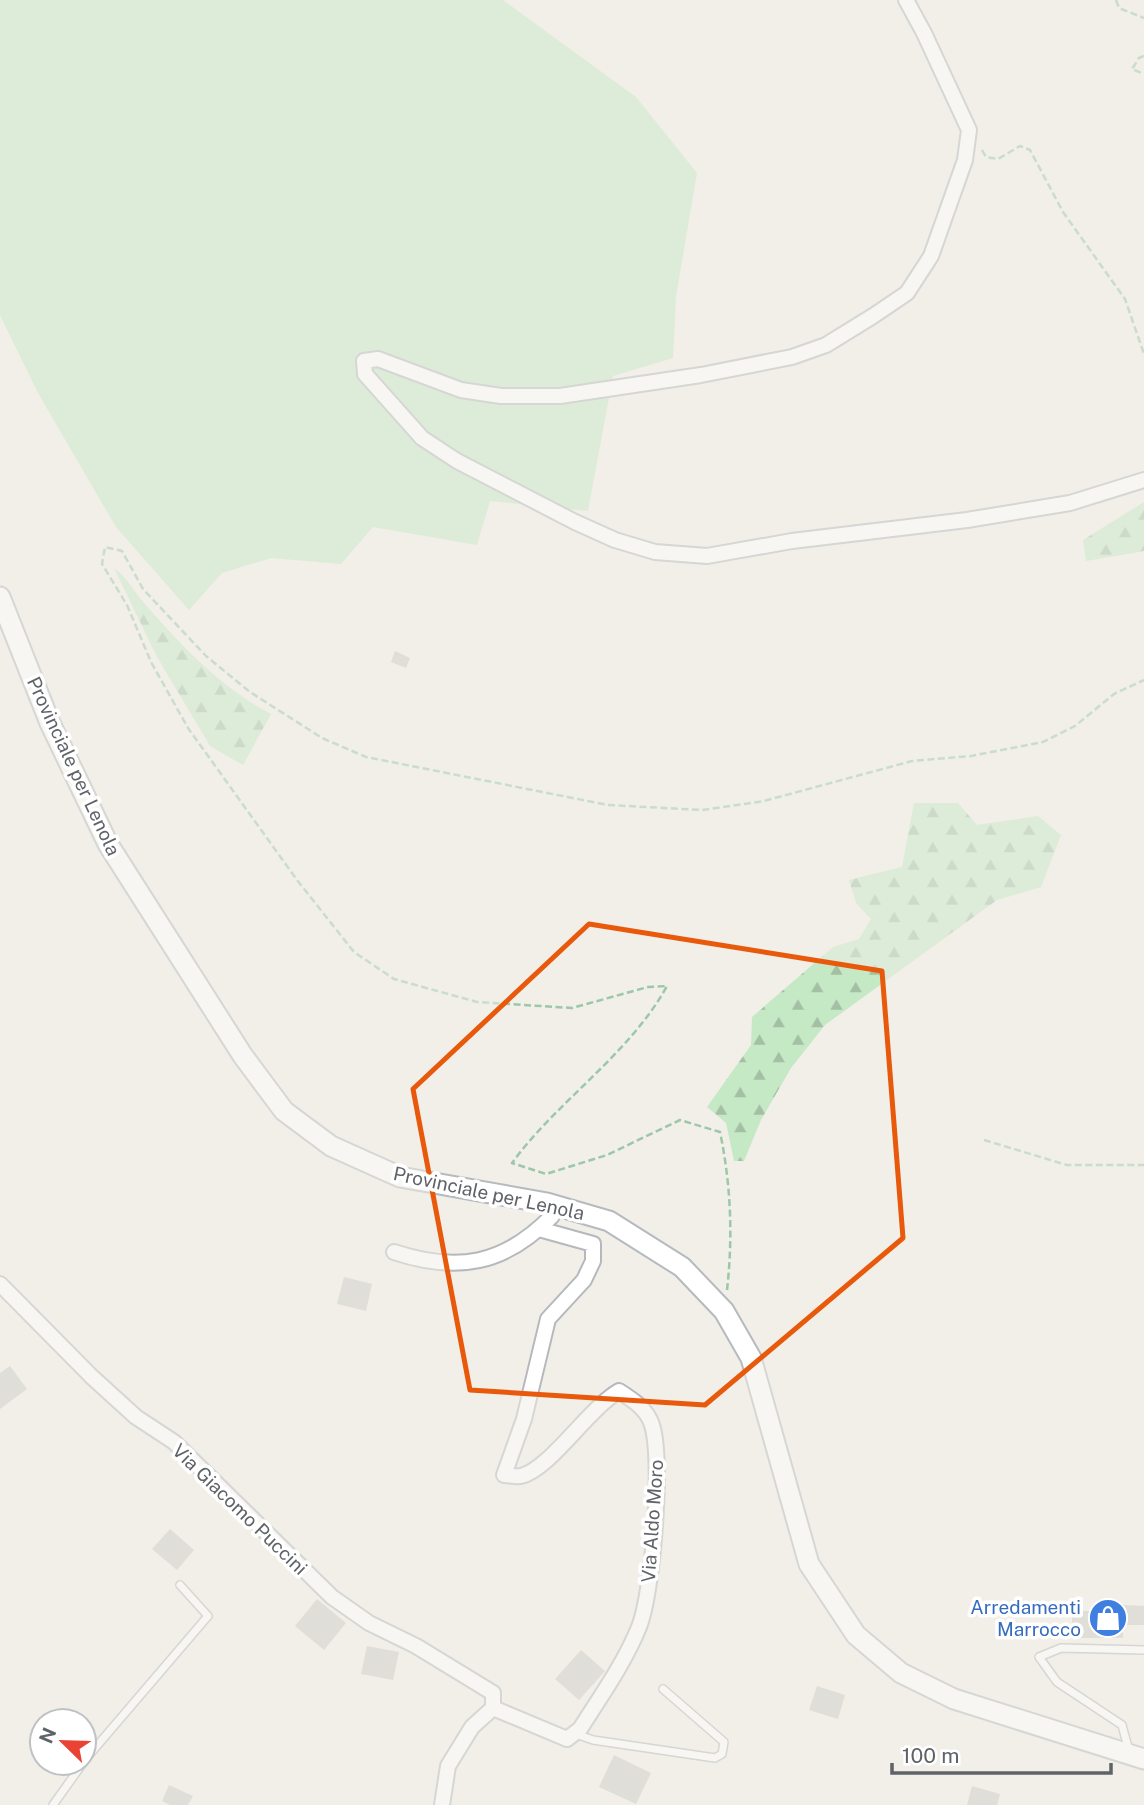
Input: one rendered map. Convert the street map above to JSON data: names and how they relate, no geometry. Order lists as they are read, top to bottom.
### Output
{
  "streets": {
    "main road": ["Provinciale per Lenola"],
    "street": ["Via Giacomo Puccini", "Via Aldo Moro"]
  },
  "places": {
    "shop": ["Arredamenti Marrocco"]
  },
  "scale_bar": "100 m",
  "north": "top left"
}
